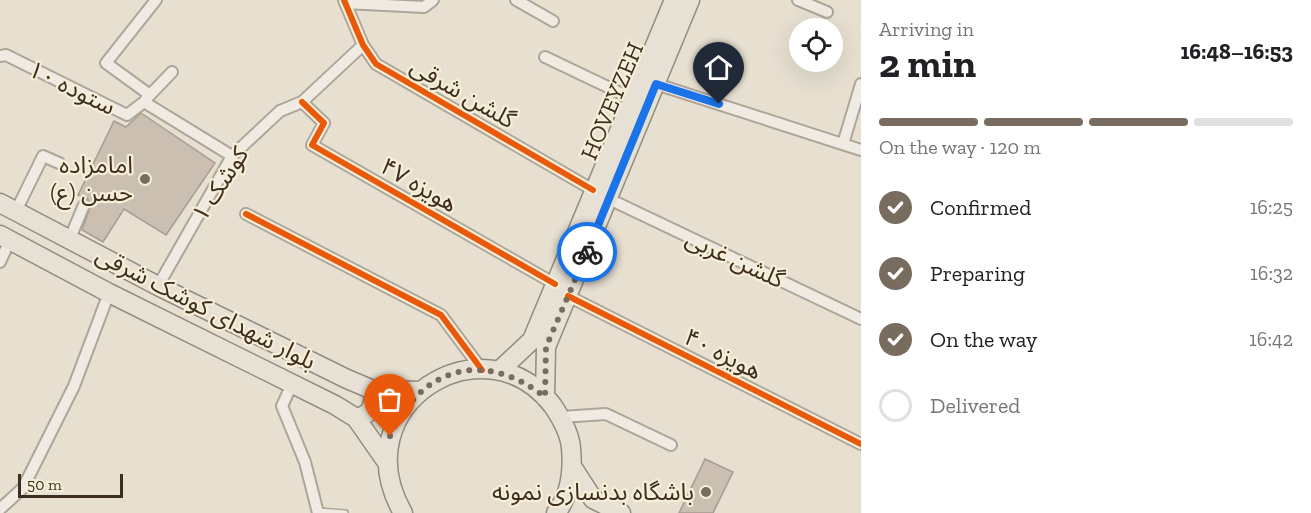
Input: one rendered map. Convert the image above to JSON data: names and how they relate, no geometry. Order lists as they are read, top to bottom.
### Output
{
  "streets": {
    "main road": ["HOVEYZEH", "بلوار شهدای کوشک شرقی"],
    "street": [
      "ستوده ۱۰",
      "گلشن شرقی",
      "کوشک ۱",
      "هویزه ۴۷",
      "گلشن غربی",
      "هویزه ۴۰"
    ]
  },
  "crossings": [
    ["ستوده ۱۰", "کوشک ۱"],
    ["گلشن شرقی", "HOVEYZEH"],
    ["گلشن شرقی", "کوشک ۱"],
    ["گلشن شرقی", "گلشن غربی"],
    ["HOVEYZEH", "هویزه ۴۷"],
    ["HOVEYZEH", "گلشن غربی"],
    ["HOVEYZEH", "هویزه ۴۰"],
    ["کوشک ۱", "هویزه ۴۷"],
    ["کوشک ۱", "بلوار شهدای کوشک شرقی"],
    ["هویزه ۴۷", "هویزه ۴۰"]
  ],
  "places": ["امامزاده حسن (ع)", "باشگاه بدنسازی نمونه"],
  "scale_bar": "50 m",
  "page": {
    "heading": ["2 min", "Arriving in", "16:48–16:53"],
    "bar": "On the way · 120 m",
    "list": [
      ["Confirmed", "16:25"],
      ["Preparing", "16:32"],
      ["On the way", "16:42"],
      "Delivered"
    ],
    "scale": "50 m"
  }
}
